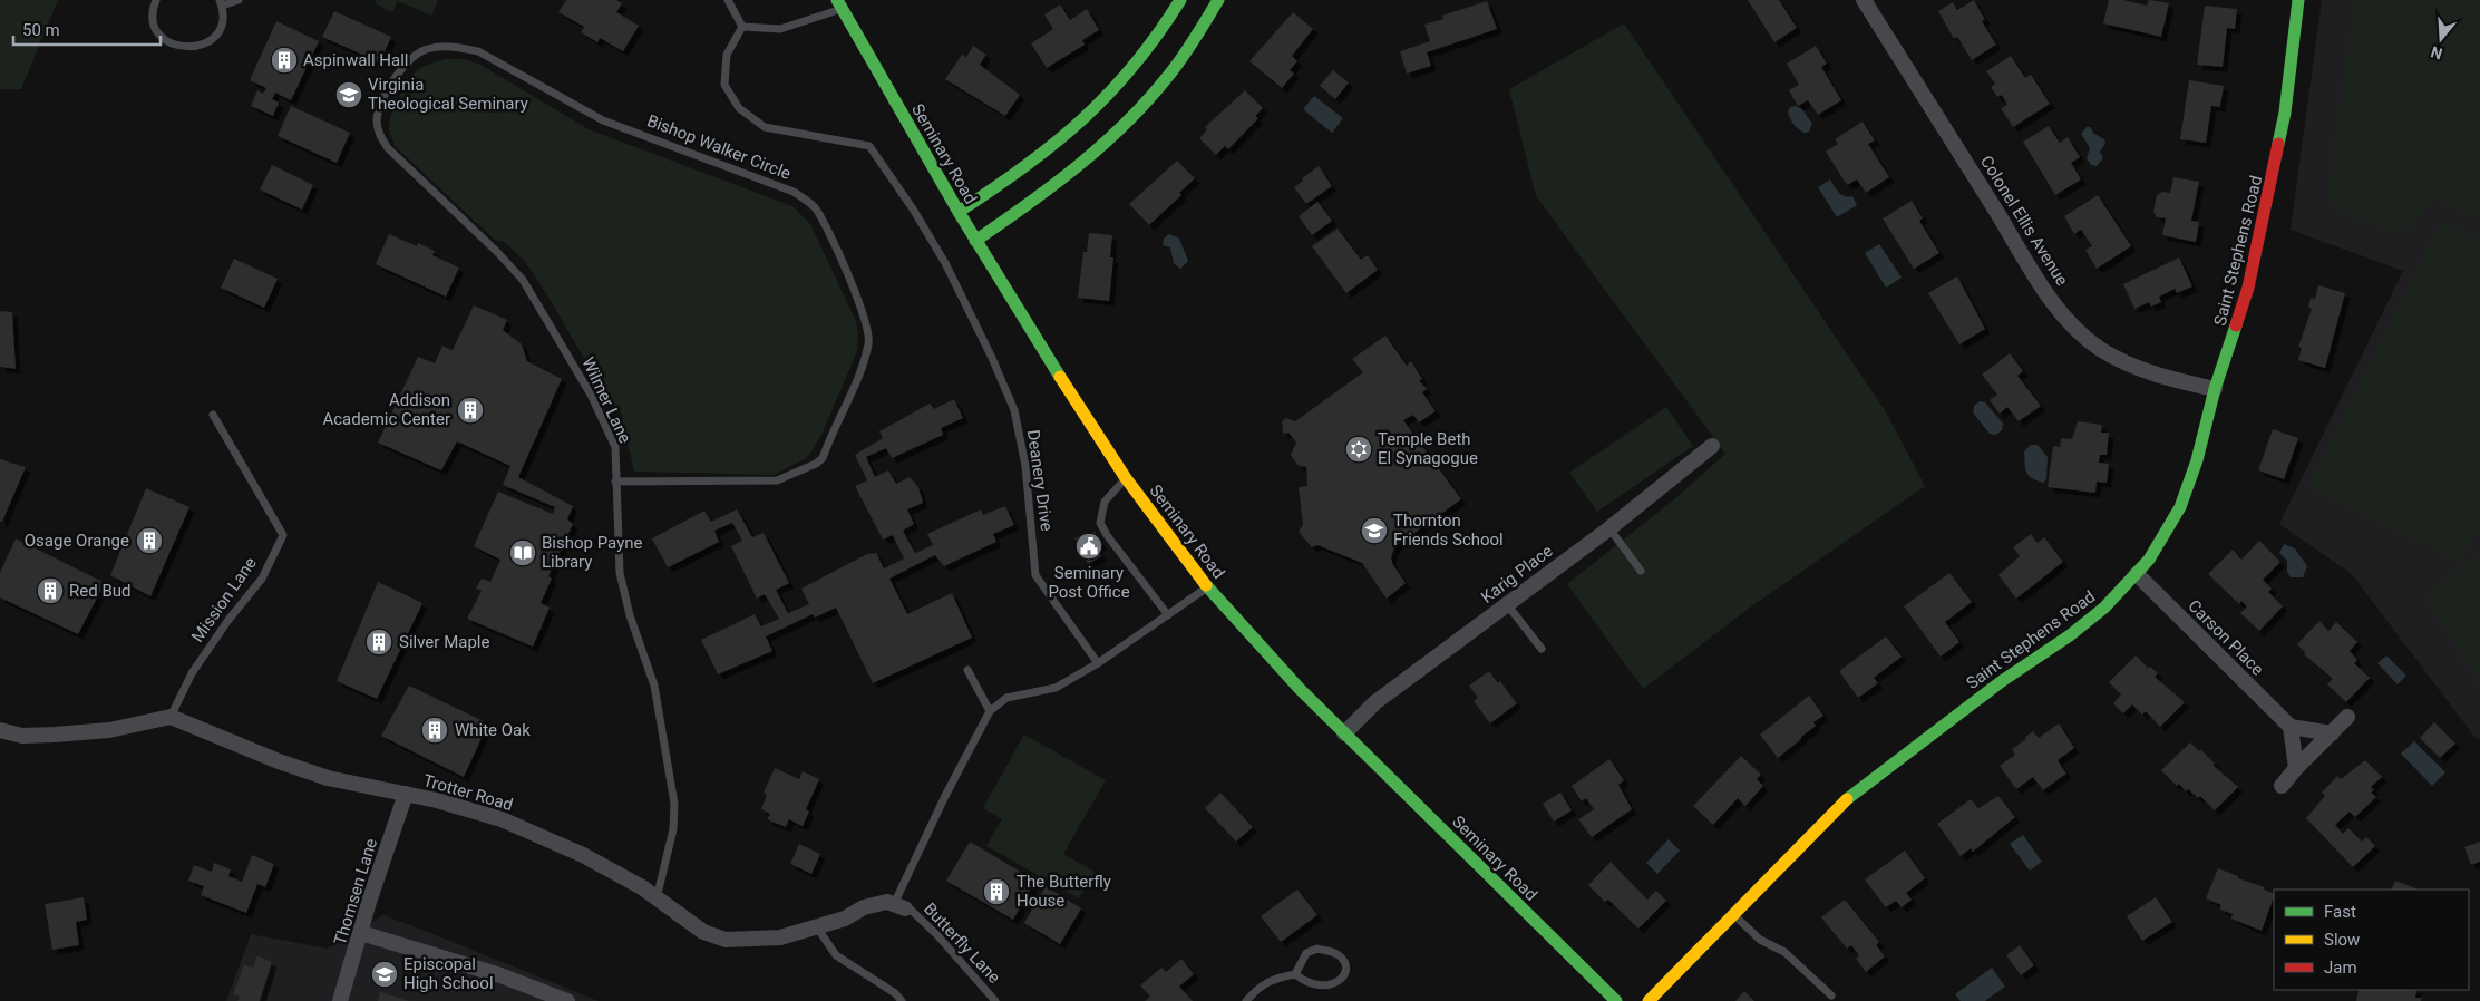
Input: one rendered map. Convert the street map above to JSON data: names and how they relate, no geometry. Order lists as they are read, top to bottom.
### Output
{
  "streets": {
    "street": [
      "Seminary Road",
      "Colonel Ellis Avenue",
      "Saint Stephens Road",
      "Karig Place",
      "Carson Place",
      "Trotter Road",
      "Thomsen Lane"
    ],
    "lane": [
      "Bishop Walker Circle",
      "Wilmer Lane",
      "Deanery Drive",
      "Mission Lane",
      "Butterfly Lane"
    ]
  },
  "crossings": [
    ["Bishop Walker Circle", "Wilmer Lane"],
    ["Seminary Road", "Karig Place"],
    ["Colonel Ellis Avenue", "Saint Stephens Road"],
    ["Saint Stephens Road", "Carson Place"],
    ["Wilmer Lane", "Trotter Road"],
    ["Mission Lane", "Trotter Road"],
    ["Trotter Road", "Thomsen Lane"],
    ["Trotter Road", "Butterfly Lane"]
  ],
  "places": {
    "building": [
      "Aspinwall Hall",
      "Addison Academic Center",
      "Osage Orange",
      "Red Bud",
      "Silver Maple",
      "White Oak",
      "The Butterfly House"
    ],
    "school or university": ["Virginia Theological Seminary", "Thornton Friends School", "Episcopal High School"],
    "synagogue": ["Temple Beth El Synagogue"],
    "public building": ["Seminary Post Office"],
    "library": ["Bishop Payne Library"]
  },
  "legend": ["Fast", "Slow", "Jam"],
  "scale_bar": "50 m",
  "north": "bottom"
}
